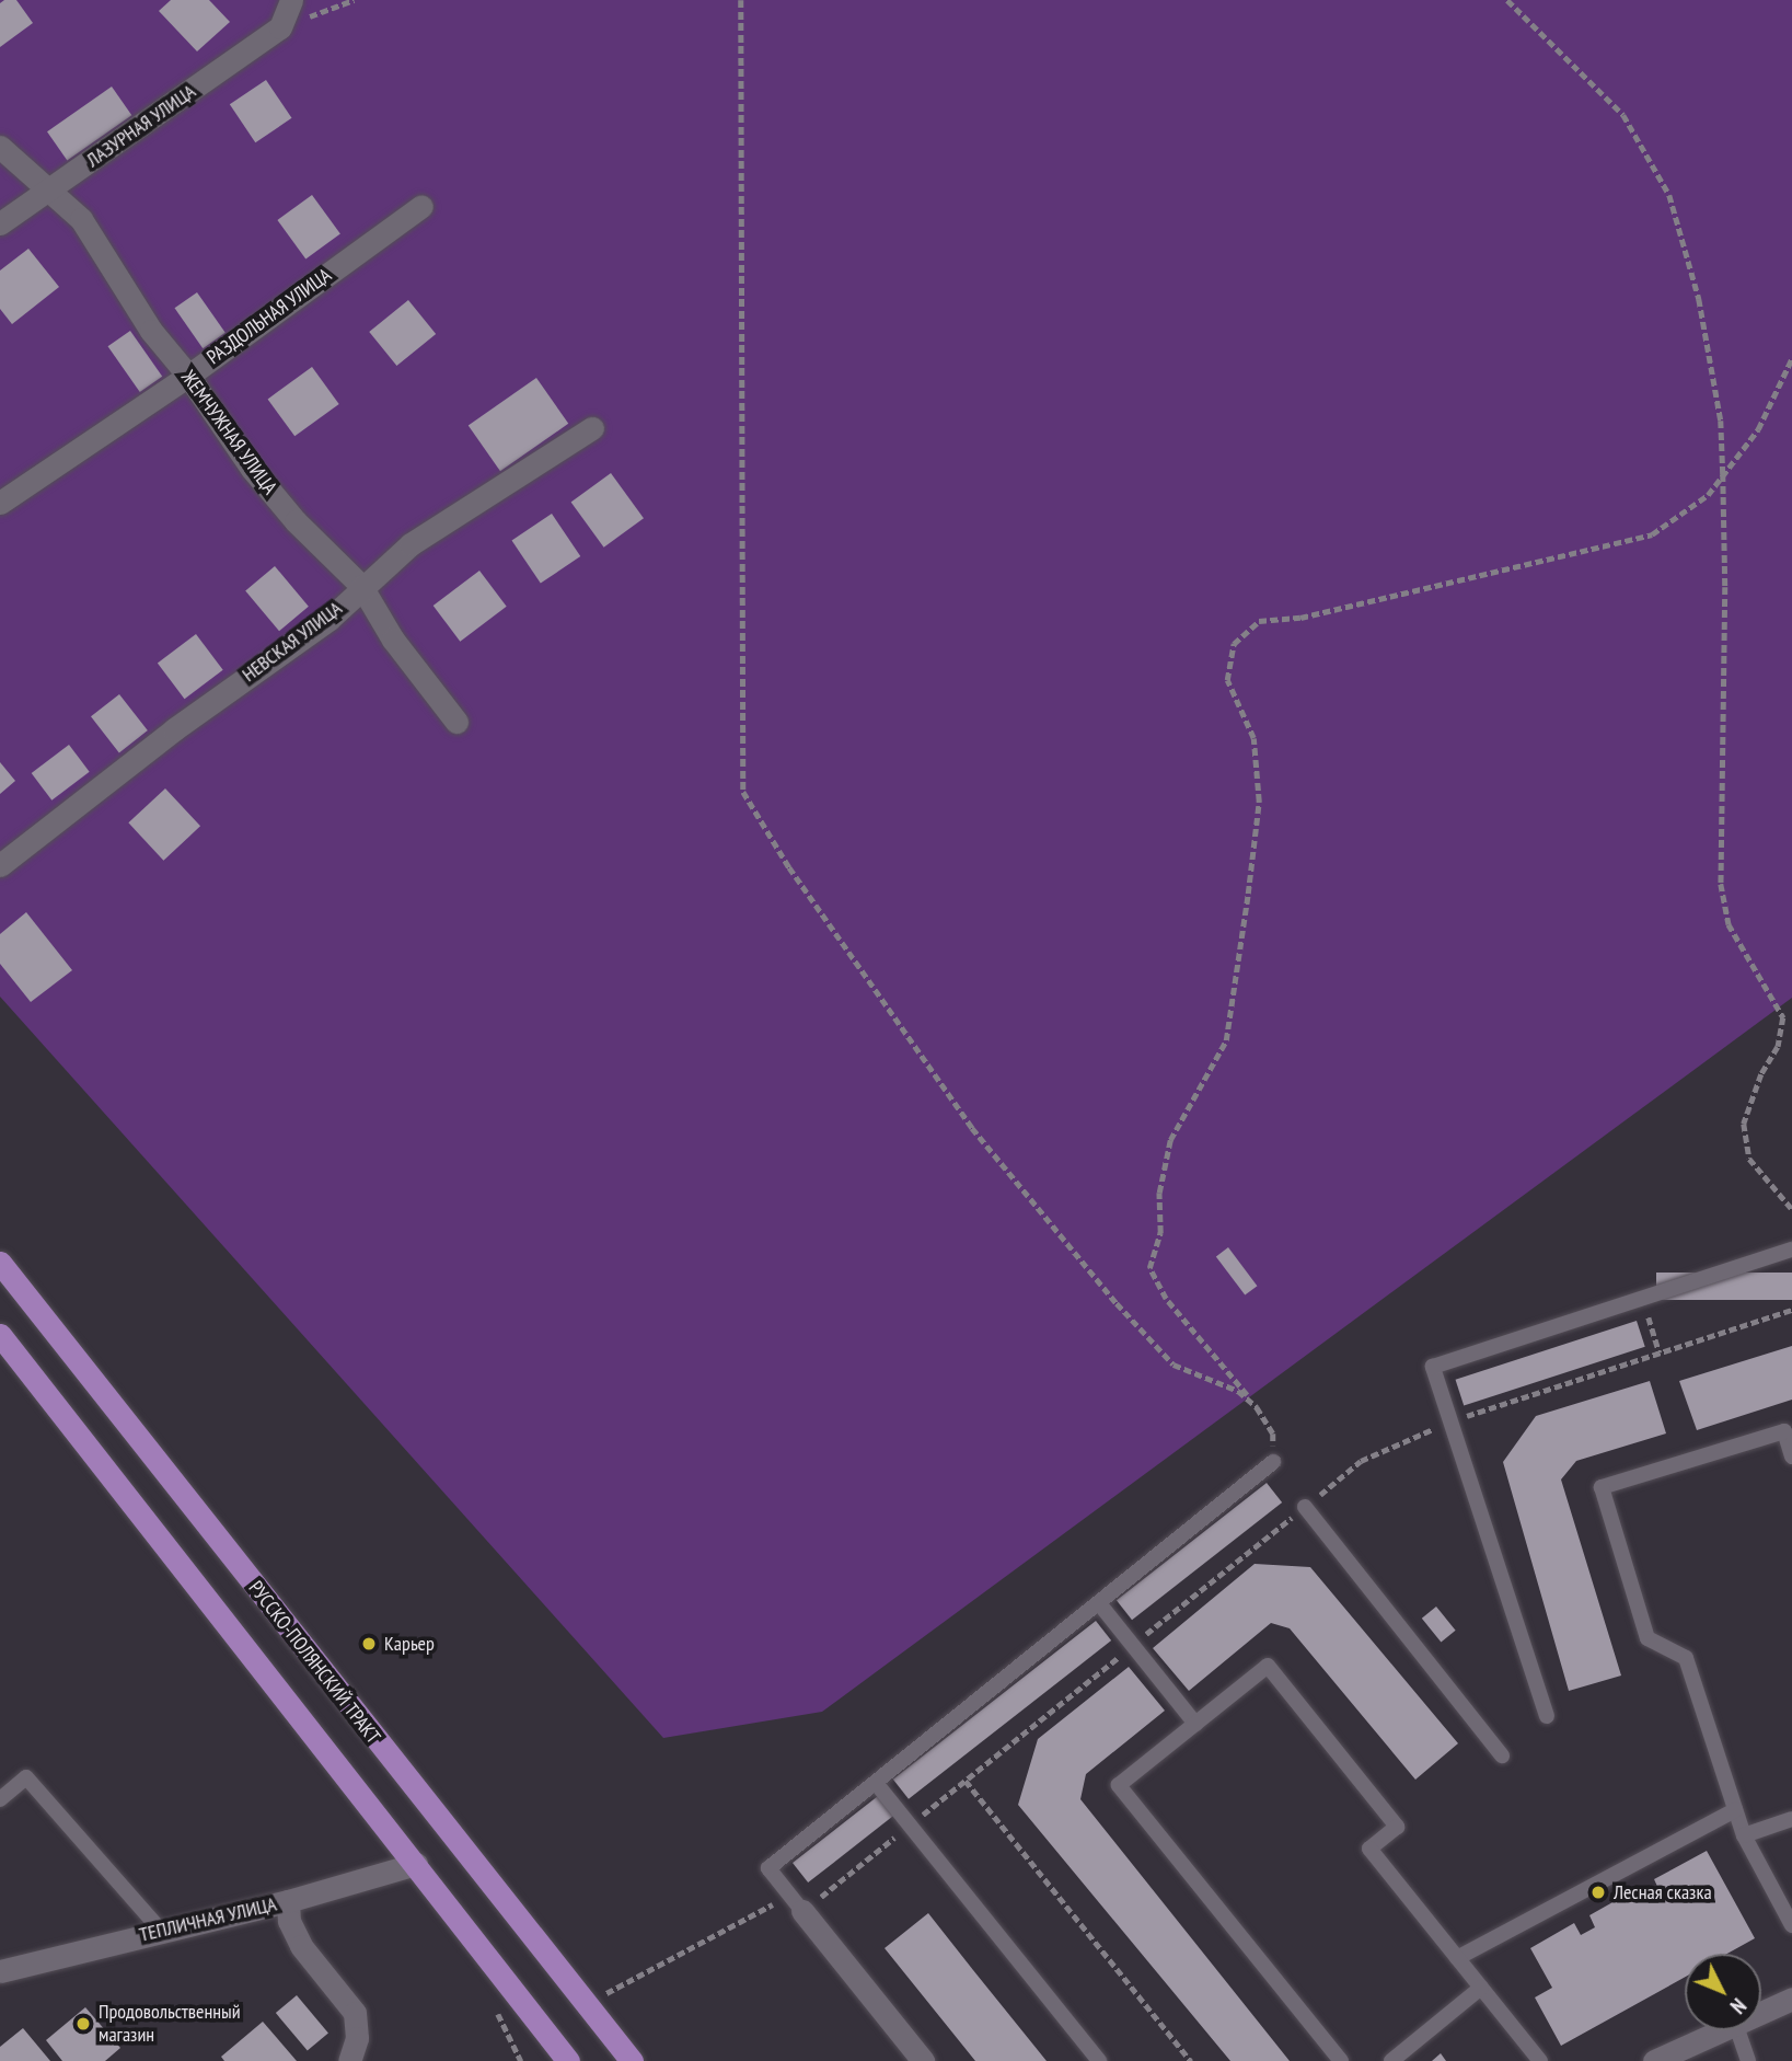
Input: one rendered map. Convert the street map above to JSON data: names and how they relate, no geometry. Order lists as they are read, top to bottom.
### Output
{
  "streets": {
    "main road": ["РУССКО-ПОЛЯНСКИЙ ТРАКТ"],
    "street": [
      "ЛАЗУРНАЯ УЛИЦА",
      "РАЗДОЛЬНАЯ УЛИЦА",
      "ЖЕМЧУЖНАЯ УЛИЦА",
      "НЕВСКАЯ УЛИЦА",
      "ТЕПЛИЧНАЯ УЛИЦА"
    ]
  },
  "crossings": [
    ["ЛАЗУРНАЯ УЛИЦА", "ЖЕМЧУЖНАЯ УЛИЦА"],
    ["РАЗДОЛЬНАЯ УЛИЦА", "ЖЕМЧУЖНАЯ УЛИЦА"],
    ["ЖЕМЧУЖНАЯ УЛИЦА", "НЕВСКАЯ УЛИЦА"]
  ],
  "places": ["Карьер", "Лесная сказка", "Продовольственный магазин"],
  "north": "bottom right"
}
